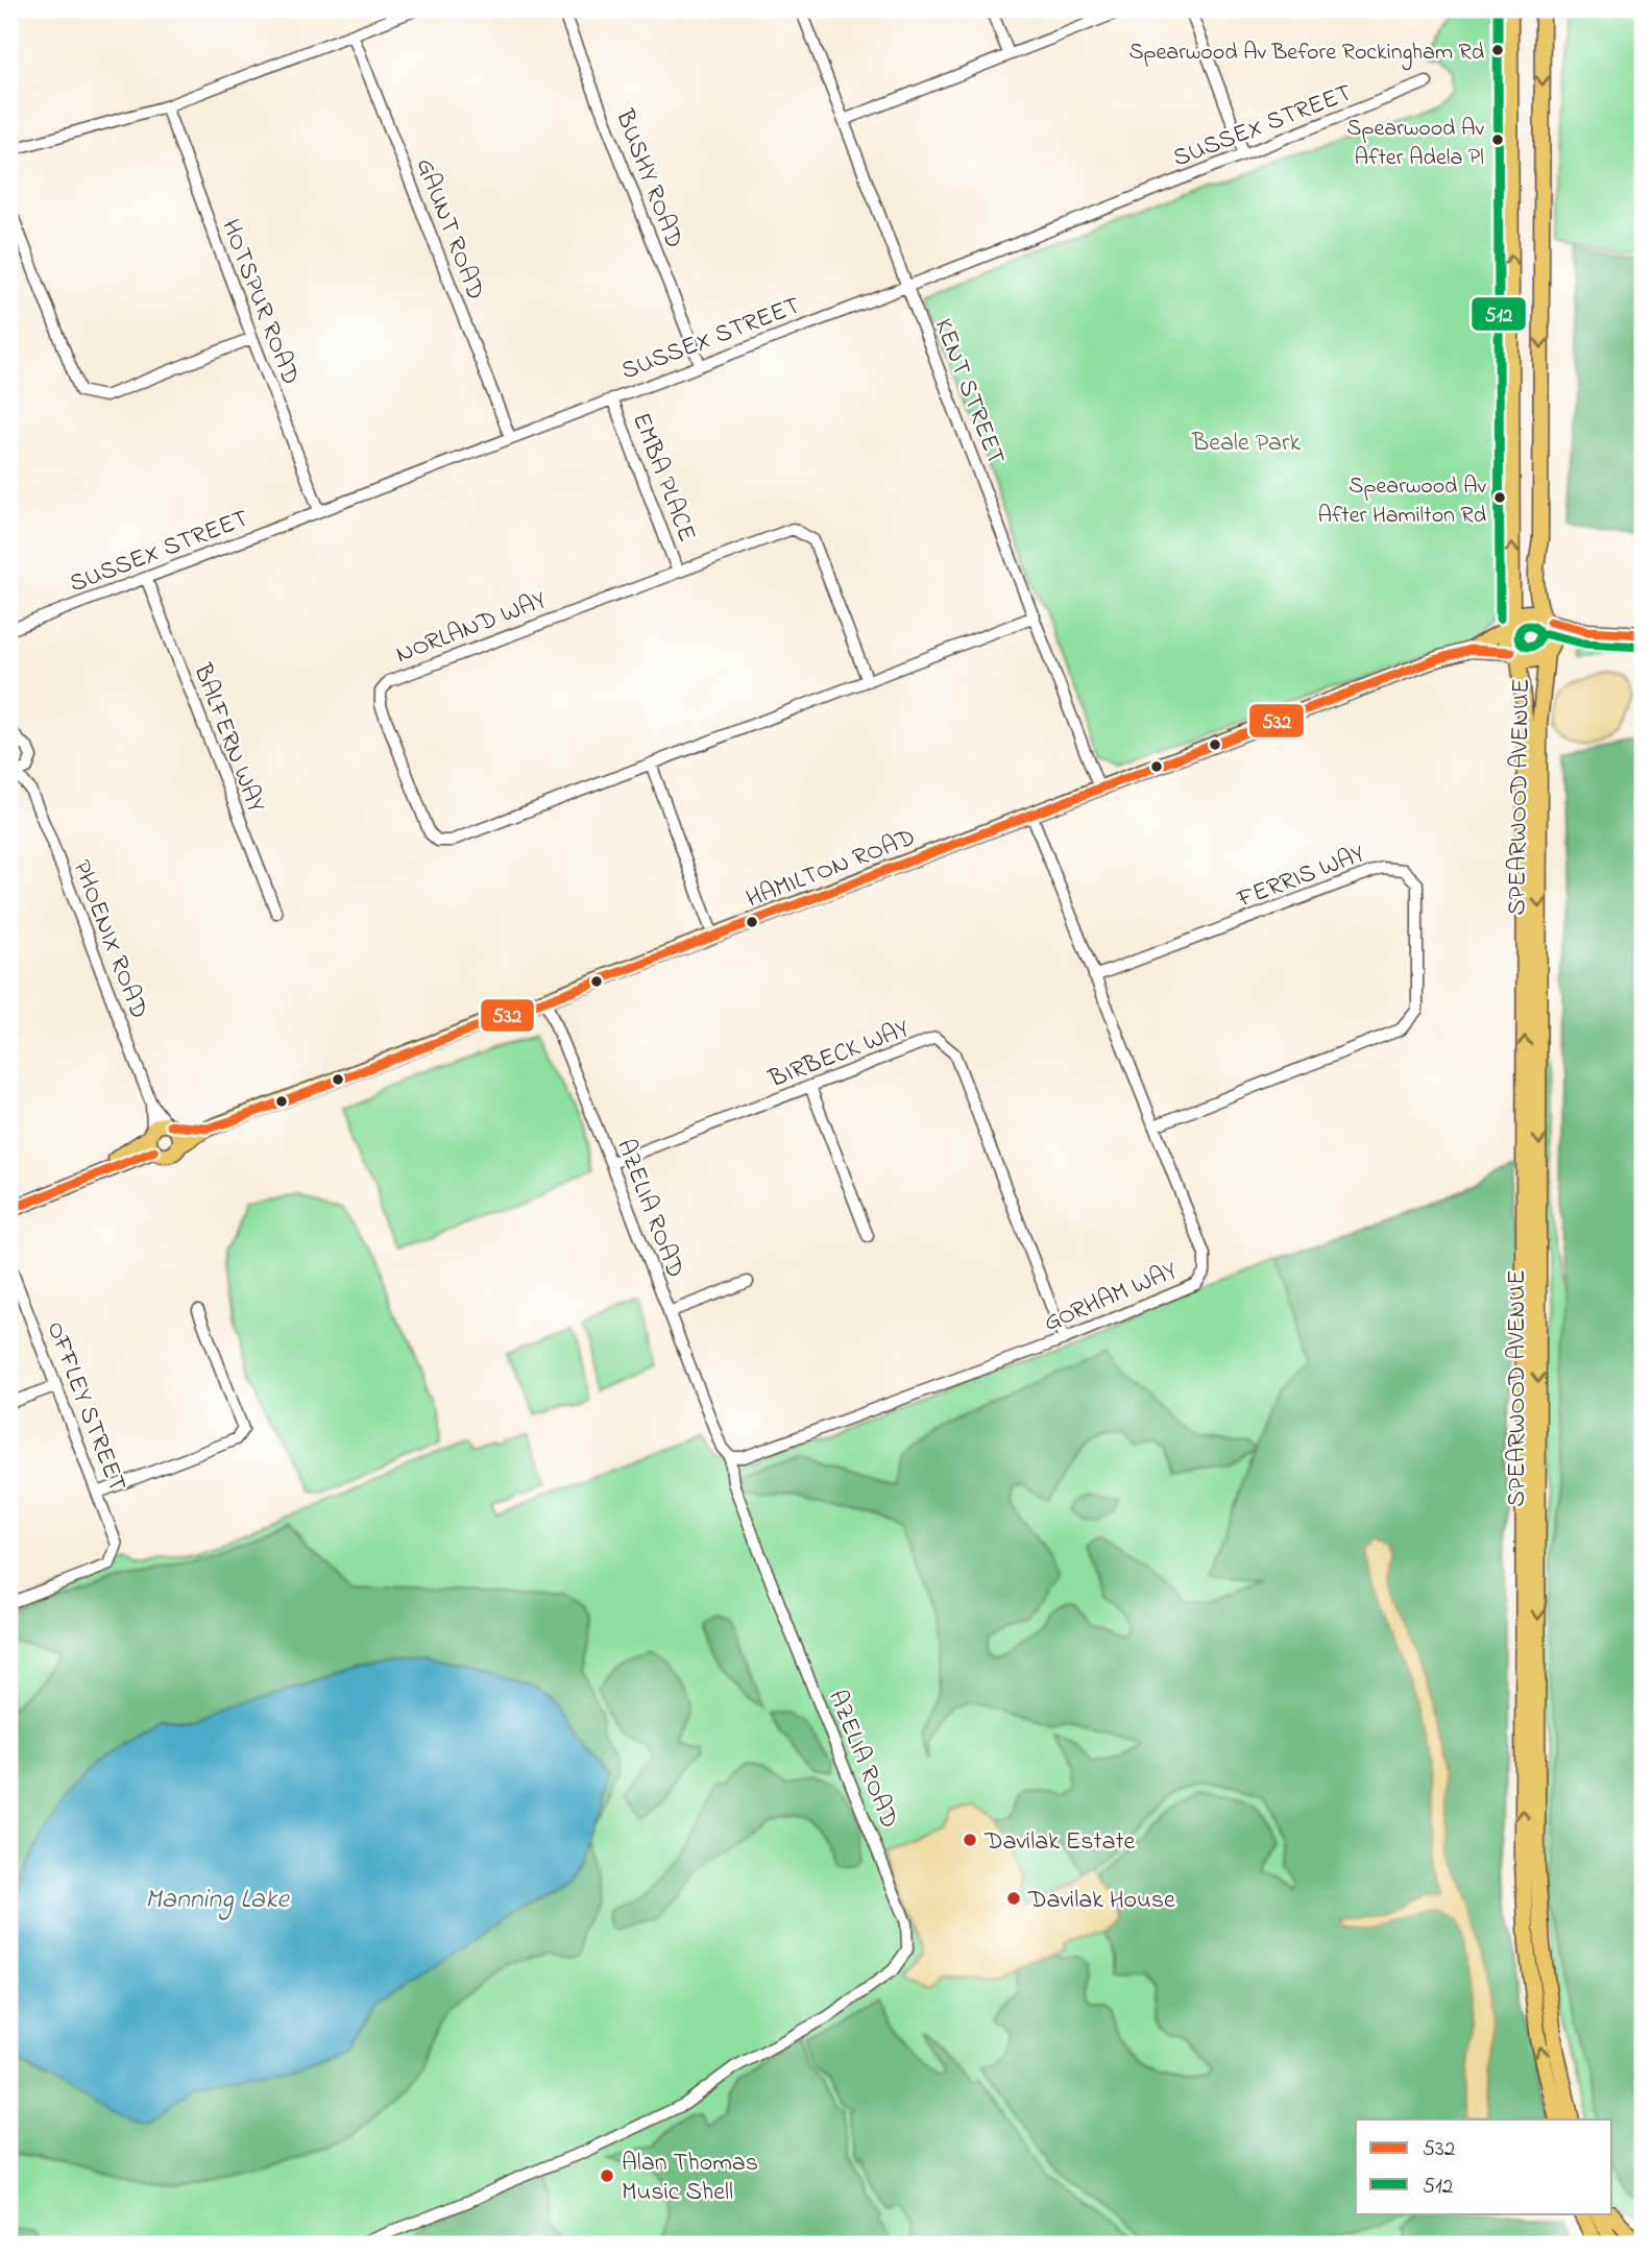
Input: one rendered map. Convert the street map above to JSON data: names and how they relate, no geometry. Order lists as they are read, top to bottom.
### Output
{
  "streets": {
    "main road": ["SPEARWOOD AVENUE", "HAMILTON ROAD"],
    "street": [
      "SUSSEX STREET",
      "BUSHY ROAD",
      "GAUNT ROAD",
      "HOTSPUR ROAD",
      "KENT STREET",
      "EMBA PLACE",
      "NORLAND WAY",
      "BALFERN WAY",
      "FERRIS WAY",
      "PHOENIX ROAD",
      "BIRBECK WAY",
      "AZELIA ROAD",
      "GORHAM WAY",
      "OFFLEY STREET"
    ]
  },
  "crossings": [
    ["SUSSEX STREET", "BUSHY ROAD"],
    ["SUSSEX STREET", "GAUNT ROAD"],
    ["SUSSEX STREET", "HOTSPUR ROAD"],
    ["SUSSEX STREET", "KENT STREET"],
    ["SUSSEX STREET", "EMBA PLACE"],
    ["SUSSEX STREET", "BALFERN WAY"],
    ["KENT STREET", "NORLAND WAY"],
    ["KENT STREET", "HAMILTON ROAD"],
    ["EMBA PLACE", "NORLAND WAY"],
    ["SPEARWOOD AVENUE", "HAMILTON ROAD"],
    ["HAMILTON ROAD", "PHOENIX ROAD"],
    ["HAMILTON ROAD", "AZELIA ROAD"],
    ["HAMILTON ROAD", "GORHAM WAY"],
    ["FERRIS WAY", "GORHAM WAY"],
    ["BIRBECK WAY", "AZELIA ROAD"],
    ["BIRBECK WAY", "GORHAM WAY"],
    ["AZELIA ROAD", "GORHAM WAY"]
  ],
  "water": ["Manning Lake"],
  "parks": ["Beale Park"],
  "places": [
    "Spearwood Av Before Rockingham Rd",
    "Spearwood Av After Adela Pl",
    "Spearwood Av After Hamilton Rd",
    "Davilak Estate",
    "Davilak House",
    "Alan Thomas Music Shell"
  ],
  "lines": ["transit line 512", "transit line 532"],
  "legend": ["532", "512"]
}
